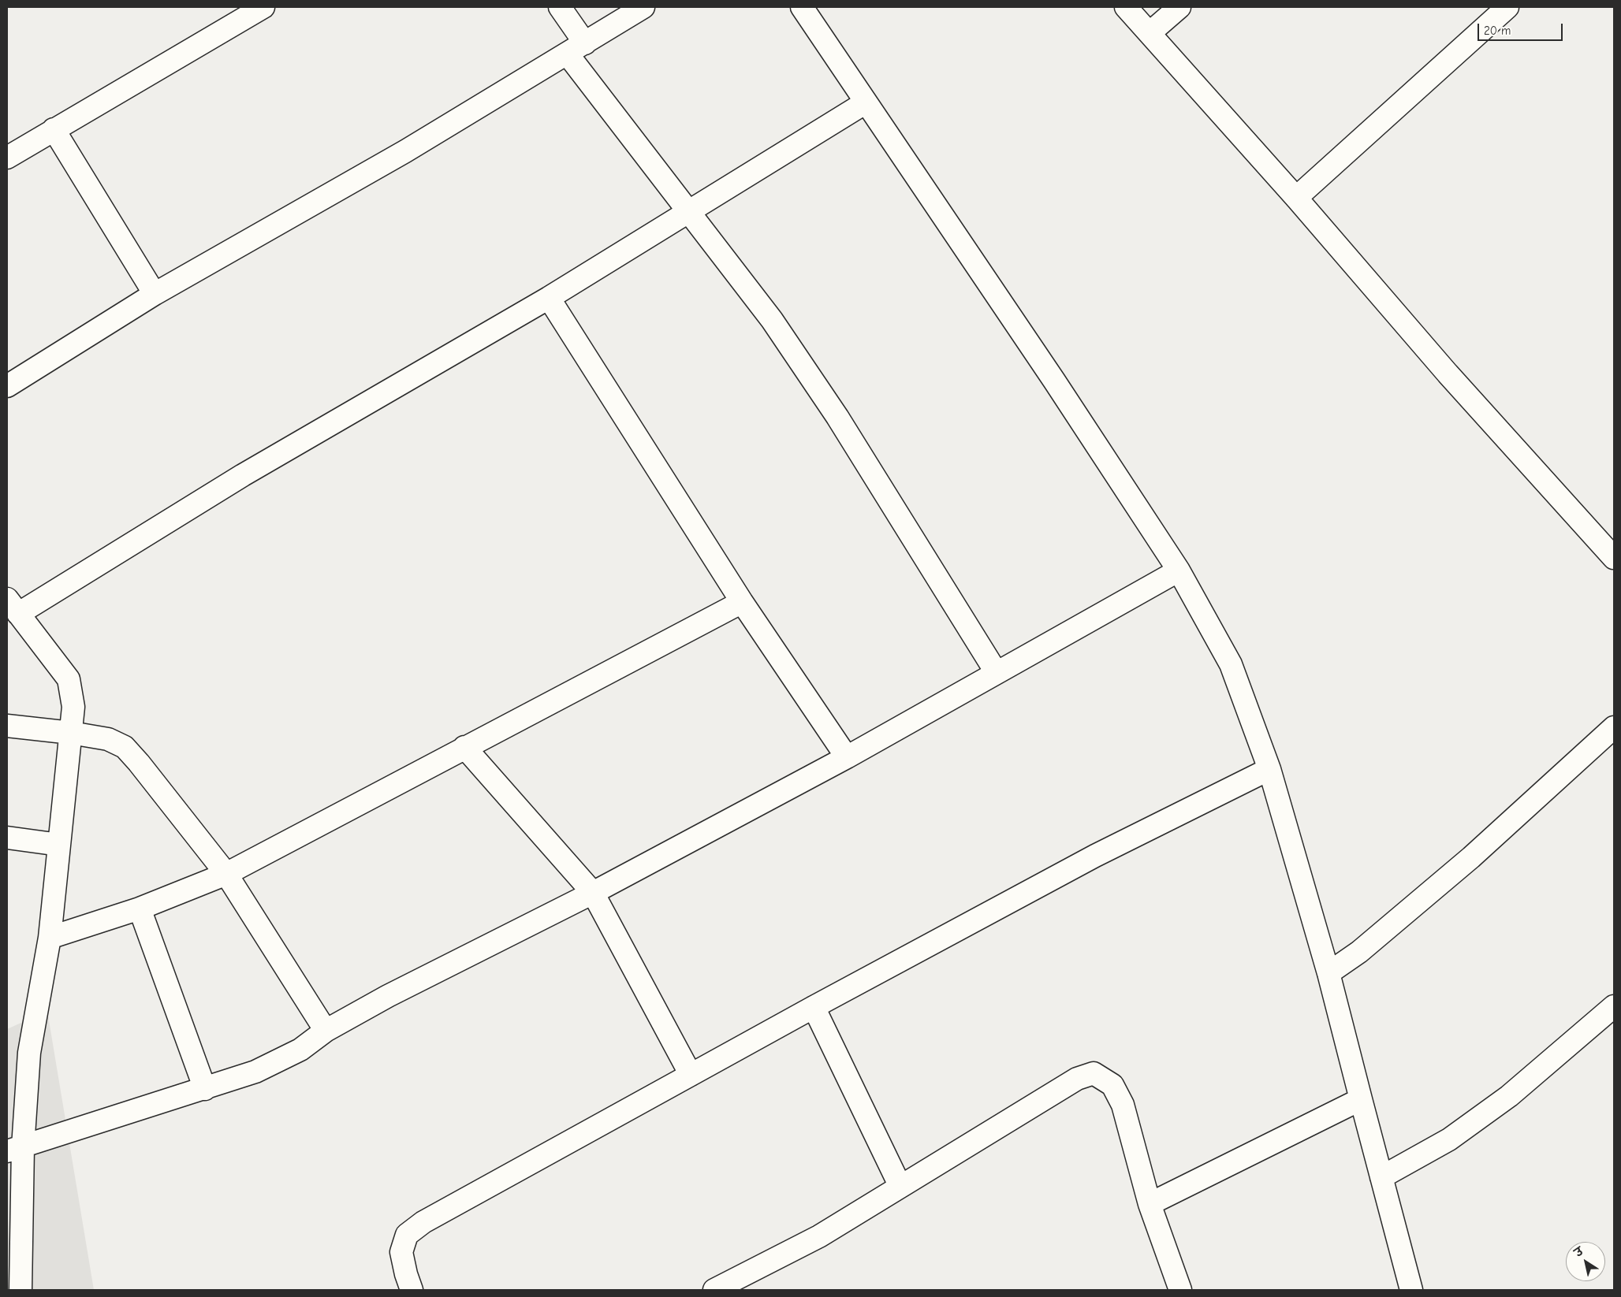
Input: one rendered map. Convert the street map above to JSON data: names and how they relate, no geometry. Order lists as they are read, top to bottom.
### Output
{
  "scale_bar": "20 m",
  "north": "top left"
}
